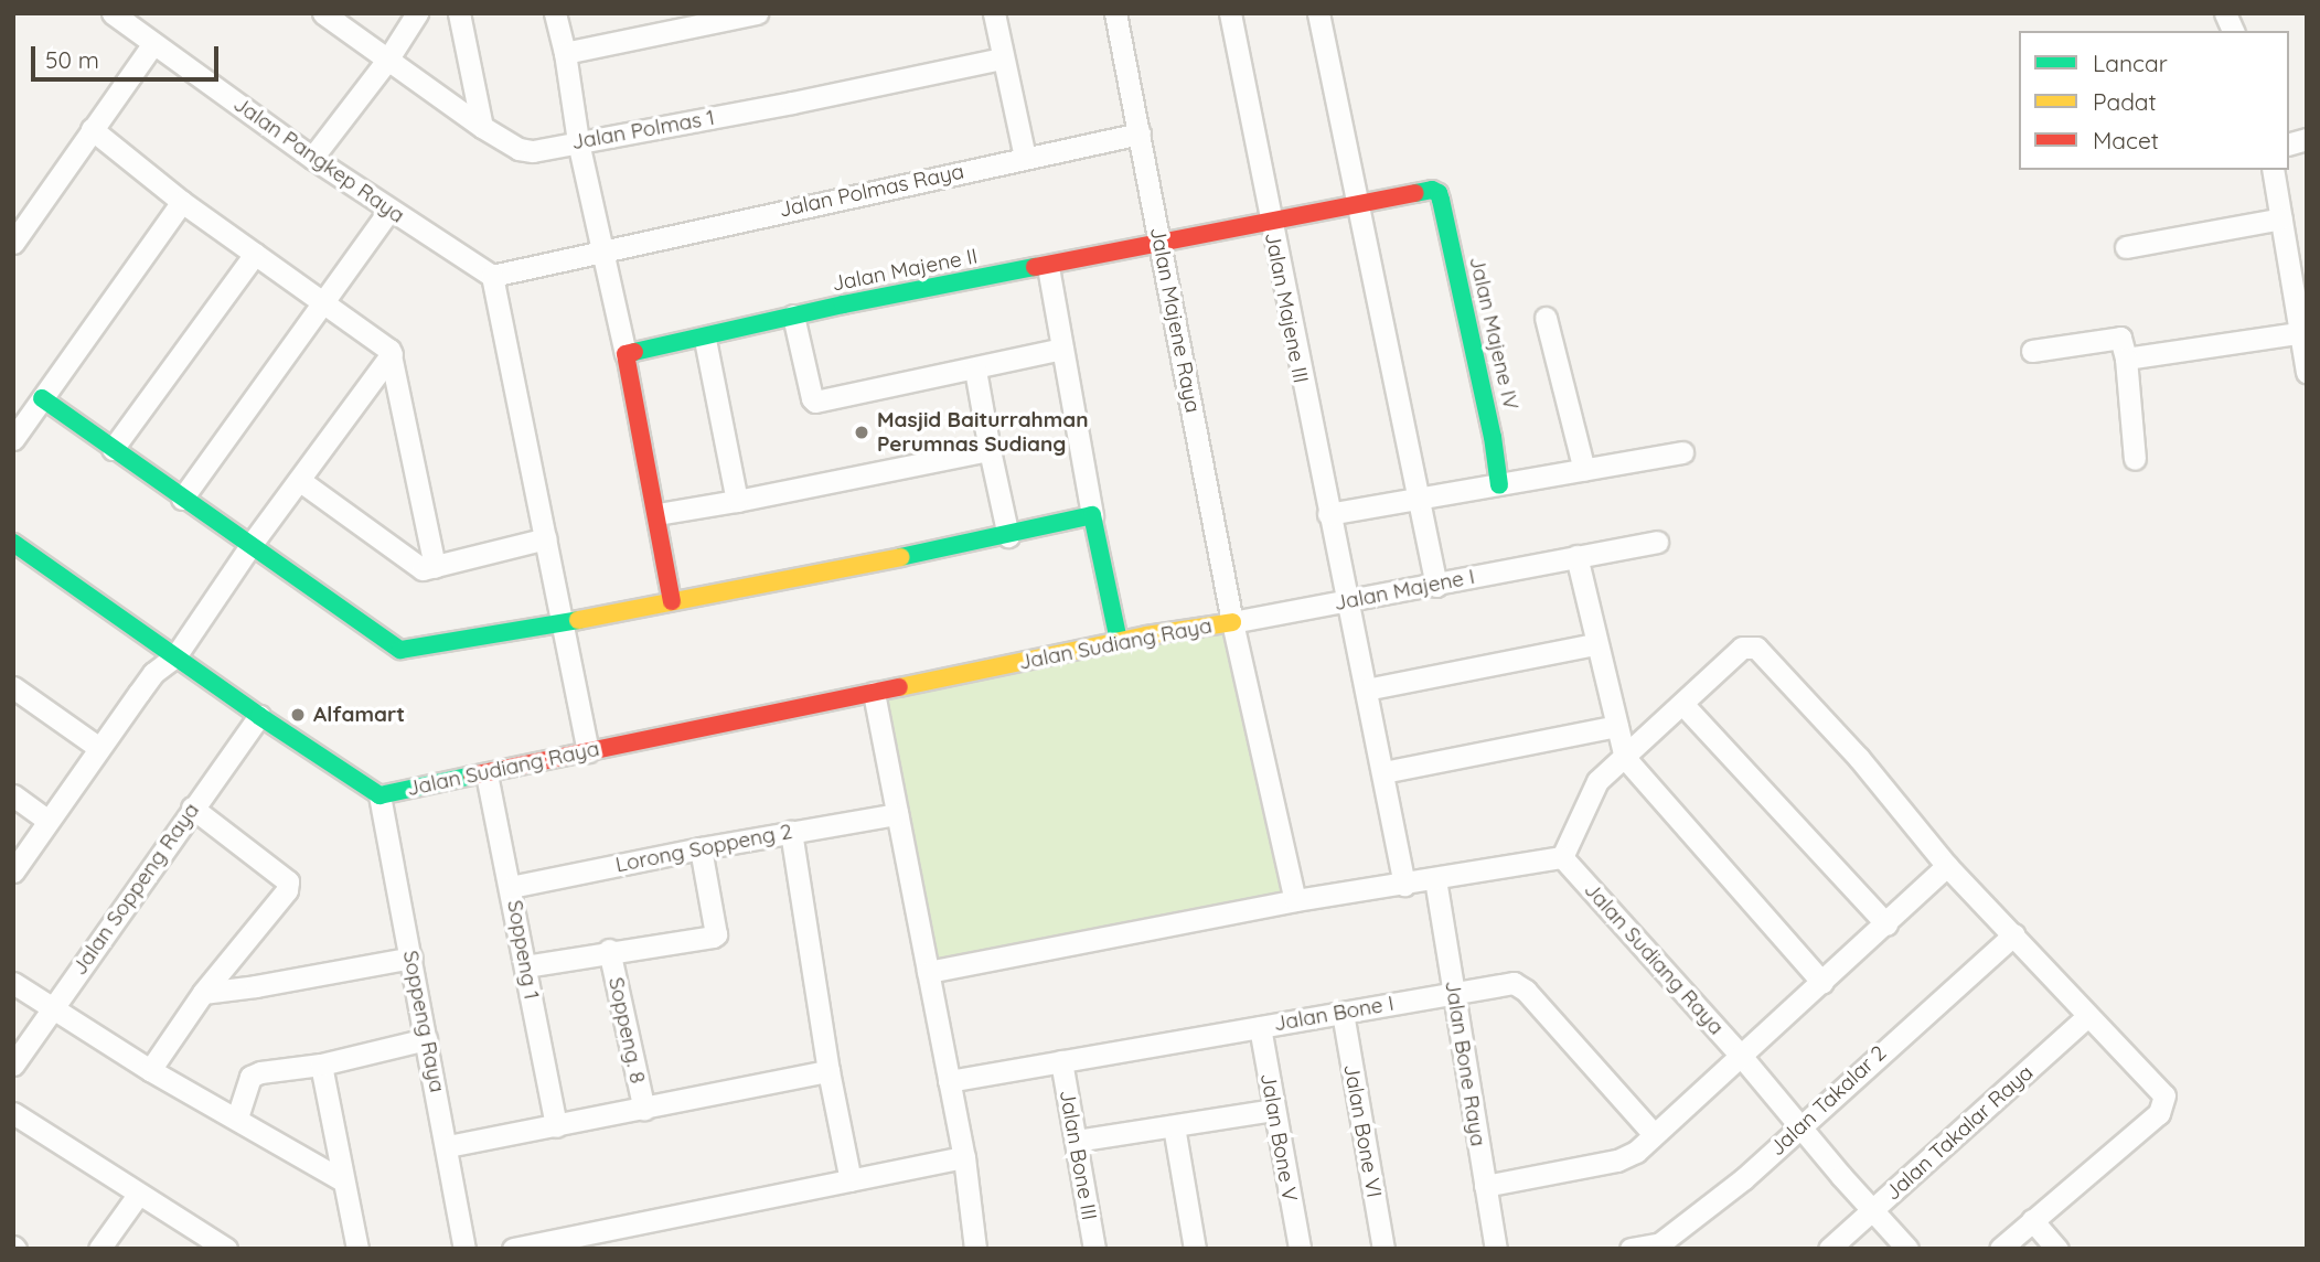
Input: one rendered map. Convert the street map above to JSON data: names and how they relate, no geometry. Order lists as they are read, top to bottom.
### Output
{
  "streets": {
    "street": [
      "Jalan Polmas 1",
      "Jalan Pangkep Raya",
      "Jalan Polmas Raya",
      "Jalan Majene II",
      "Jalan Majene III",
      "Jalan Majene Raya",
      "Jalan Majene IV",
      "Jalan Majene I",
      "Jalan Sudiang Raya",
      "Lorong Soppeng 2",
      "Jalan Soppeng Raya",
      "Soppeng 1",
      "Jalan Bone I",
      "Soppeng Raya",
      "Soppeng. 8",
      "Jalan Bone Raya",
      "Jalan Takalar 2",
      "Jalan Bone VI",
      "Jalan Takalar Raya",
      "Jalan Bone V",
      "Jalan Bone III"
    ]
  },
  "crossings": [
    ["Jalan Pangkep Raya", "Jalan Polmas Raya"],
    ["Jalan Polmas Raya", "Jalan Majene Raya"],
    ["Jalan Majene II", "Jalan Majene III"],
    ["Jalan Majene II", "Jalan Majene Raya"],
    ["Jalan Majene II", "Jalan Majene IV"],
    ["Jalan Majene III", "Jalan Majene I"],
    ["Jalan Majene Raya", "Jalan Majene I"],
    ["Jalan Majene Raya", "Jalan Sudiang Raya"],
    ["Jalan Majene I", "Jalan Sudiang Raya"],
    ["Jalan Sudiang Raya", "Jalan Soppeng Raya"],
    ["Jalan Sudiang Raya", "Soppeng 1"],
    ["Jalan Sudiang Raya", "Soppeng Raya"],
    ["Jalan Sudiang Raya", "Jalan Takalar 2"],
    ["Jalan Sudiang Raya", "Jalan Takalar Raya"],
    ["Lorong Soppeng 2", "Soppeng 1"],
    ["Jalan Bone I", "Jalan Bone Raya"],
    ["Jalan Bone I", "Jalan Bone VI"],
    ["Jalan Bone I", "Jalan Bone V"],
    ["Jalan Bone I", "Jalan Bone III"]
  ],
  "places": ["Masjid Baiturrahman Perumnas Sudiang", "Alfamart"],
  "legend": ["Lancar", "Padat", "Macet"],
  "scale_bar": "50 m"
}
